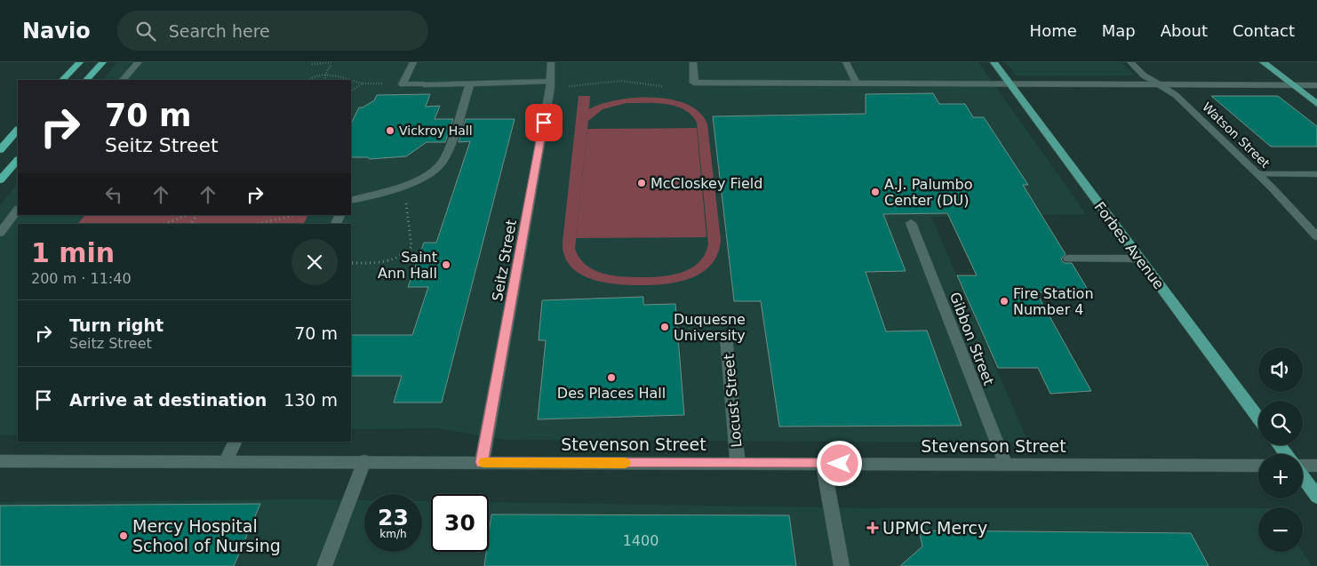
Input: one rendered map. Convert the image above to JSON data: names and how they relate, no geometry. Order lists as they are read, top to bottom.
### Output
{
  "streets": {
    "main road": ["Forbes Avenue"],
    "street": [
      "Watson Street",
      "Seitz Street",
      "Gibbon Street",
      "Locust Street",
      "Stevenson Street"
    ]
  },
  "crossings": [
    ["Seitz Street", "Stevenson Street"],
    ["Gibbon Street", "Stevenson Street"],
    ["Locust Street", "Stevenson Street"]
  ],
  "places": {
    "other": [
      "Vickroy Hall",
      "McCloskey Field",
      "A.J. Palumbo Center (DU)",
      "Saint Ann Hall",
      "Fire Station Number 4",
      "Duquesne University",
      "Des Places Hall",
      "Mercy Hospital School of Nursing"
    ],
    "health": ["UPMC Mercy"]
  },
  "house_numbers": ["1400"],
  "page": {
    "header": "Navio",
    "search": "Search here",
    "nav": [
      "Home",
      "Map",
      "About",
      "Contact"
    ],
    "turn": ["70 m", "Seitz Street"],
    "heading": ["1 min", "200 m · 11:40"],
    "list": [
      {
        "name": "Turn right",
        "note": "Seitz Street",
        "value": "70 m"
      },
      {
        "name": "Arrive at destination",
        "value": "130 m"
      }
    ],
    "map_buttons": ["+", "−"],
    "speed": "23 km/h",
    "limit": "30"
  }
}
